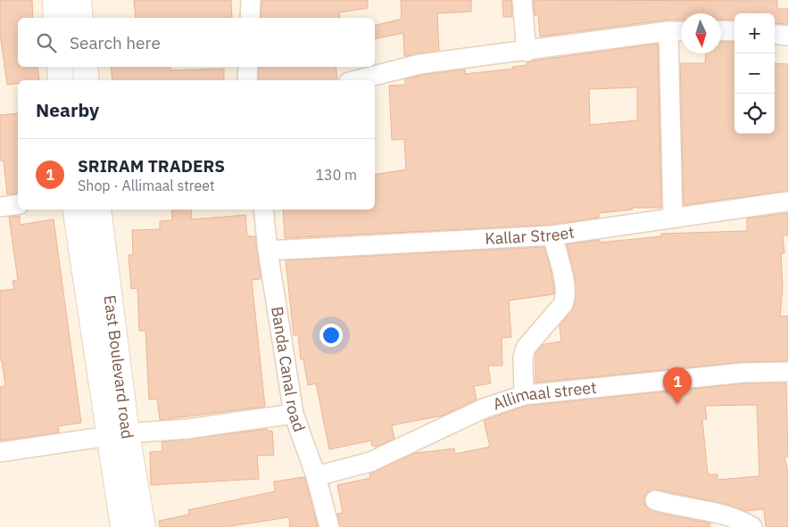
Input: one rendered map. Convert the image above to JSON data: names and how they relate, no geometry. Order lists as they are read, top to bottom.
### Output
{
  "streets": {
    "main road": ["East Boulevard road"],
    "street": ["Kallar Street", "Banda Canal road", "Allimaal street"]
  },
  "crossings": [
    ["Kallar Street", "Banda Canal road"],
    ["Banda Canal road", "Allimaal street"]
  ],
  "north": "bottom",
  "page": {
    "map_buttons": ["+", "−"],
    "search": "Search here",
    "heading": "Nearby",
    "list": [
      {
        "mark": "1",
        "name": "SRIRAM TRADERS",
        "note": "Shop · Allimaal street",
        "value": "130 m"
      }
    ],
    "pins": "1"
  }
}
